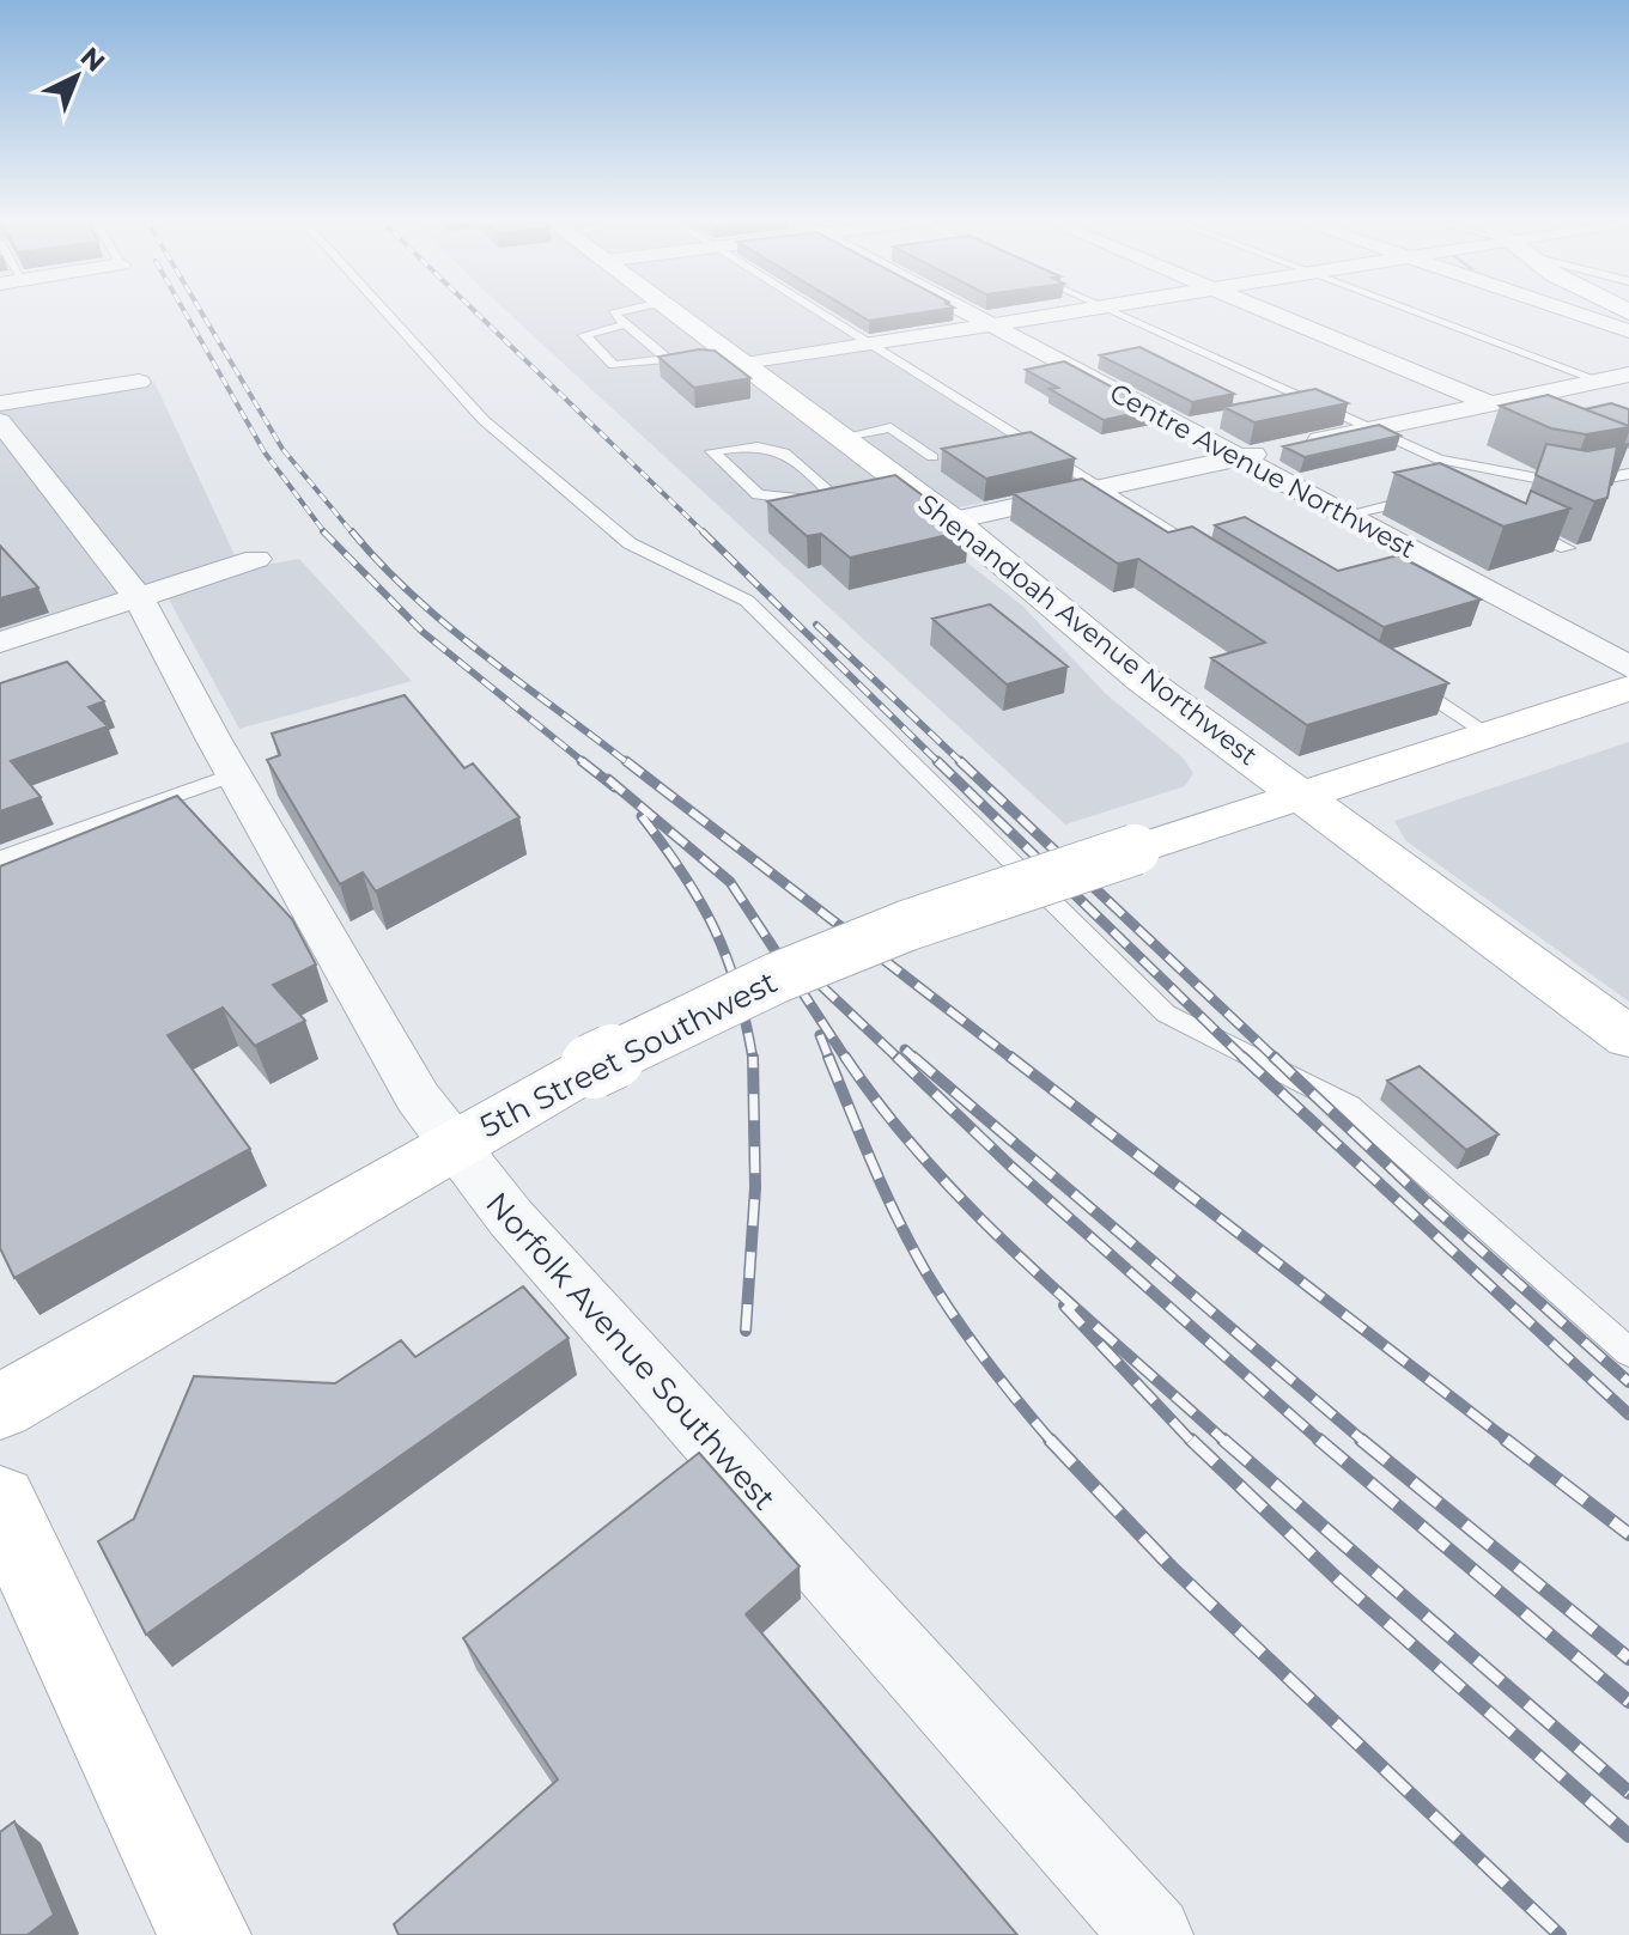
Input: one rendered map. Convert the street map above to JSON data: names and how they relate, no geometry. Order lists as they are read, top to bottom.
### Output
{
  "streets": {
    "street": [
      "Centre Avenue Northwest",
      "Shenandoah Avenue Northwest",
      "5th Street Southwest",
      "Norfolk Avenue Southwest"
    ]
  },
  "crossings": [
    ["Shenandoah Avenue Northwest", "5th Street Southwest"],
    ["5th Street Southwest", "Norfolk Avenue Southwest"]
  ],
  "north": "top right"
}
